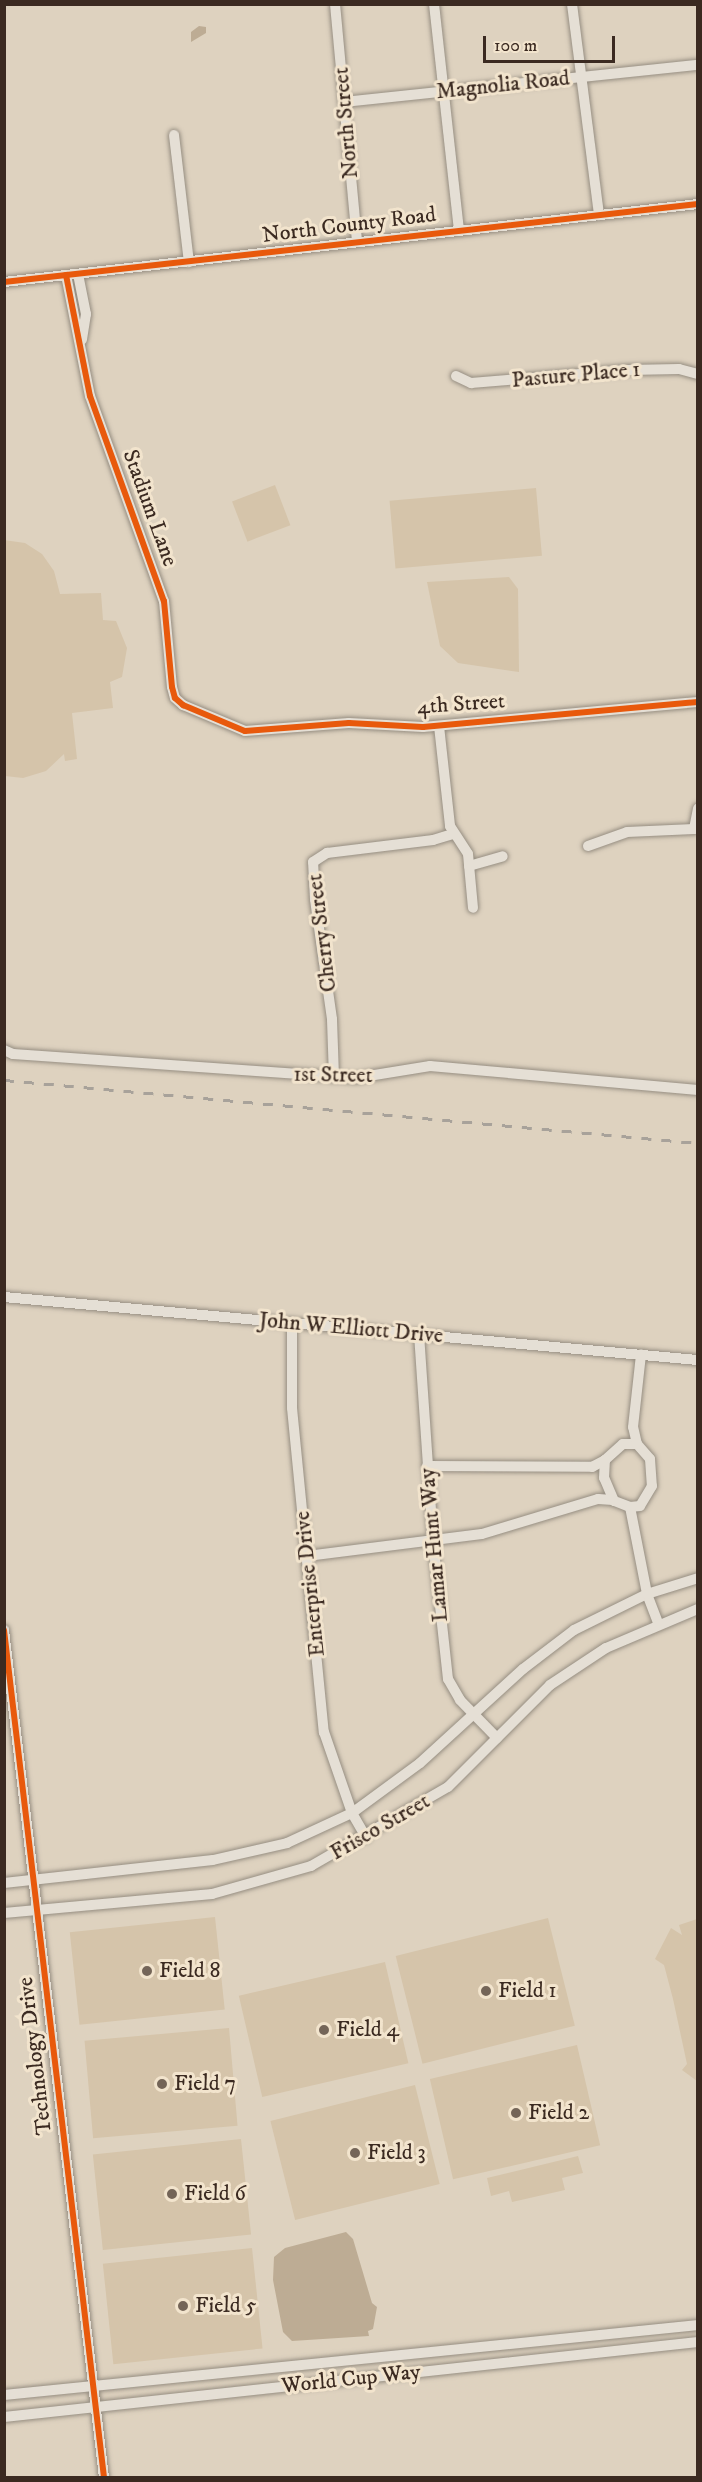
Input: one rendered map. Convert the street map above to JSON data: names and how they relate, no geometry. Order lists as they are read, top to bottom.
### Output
{
  "streets": {
    "street": [
      "Magnolia Road",
      "North Street",
      "North County Road",
      "Pasture Place 1",
      "Stadium Lane",
      "4th Street",
      "Cherry Street",
      "1st Street",
      "John W Elliott Drive",
      "Lamar Hunt Way",
      "Enterprise Drive",
      "Frisco Street",
      "Technology Drive",
      "World Cup Way"
    ]
  },
  "crossings": [
    ["Magnolia Road", "North Street"],
    ["North Street", "North County Road"],
    ["North County Road", "Stadium Lane"],
    ["Stadium Lane", "4th Street"],
    ["Cherry Street", "1st Street"],
    ["John W Elliott Drive", "Lamar Hunt Way"],
    ["John W Elliott Drive", "Enterprise Drive"],
    ["Lamar Hunt Way", "Frisco Street"],
    ["Enterprise Drive", "Frisco Street"],
    ["Frisco Street", "Technology Drive"],
    ["Technology Drive", "World Cup Way"]
  ],
  "places": [
    "Field 8",
    "Field 1",
    "Field 4",
    "Field 7",
    "Field 2",
    "Field 3",
    "Field 6",
    "Field 5"
  ],
  "scale_bar": "100 m"
}
